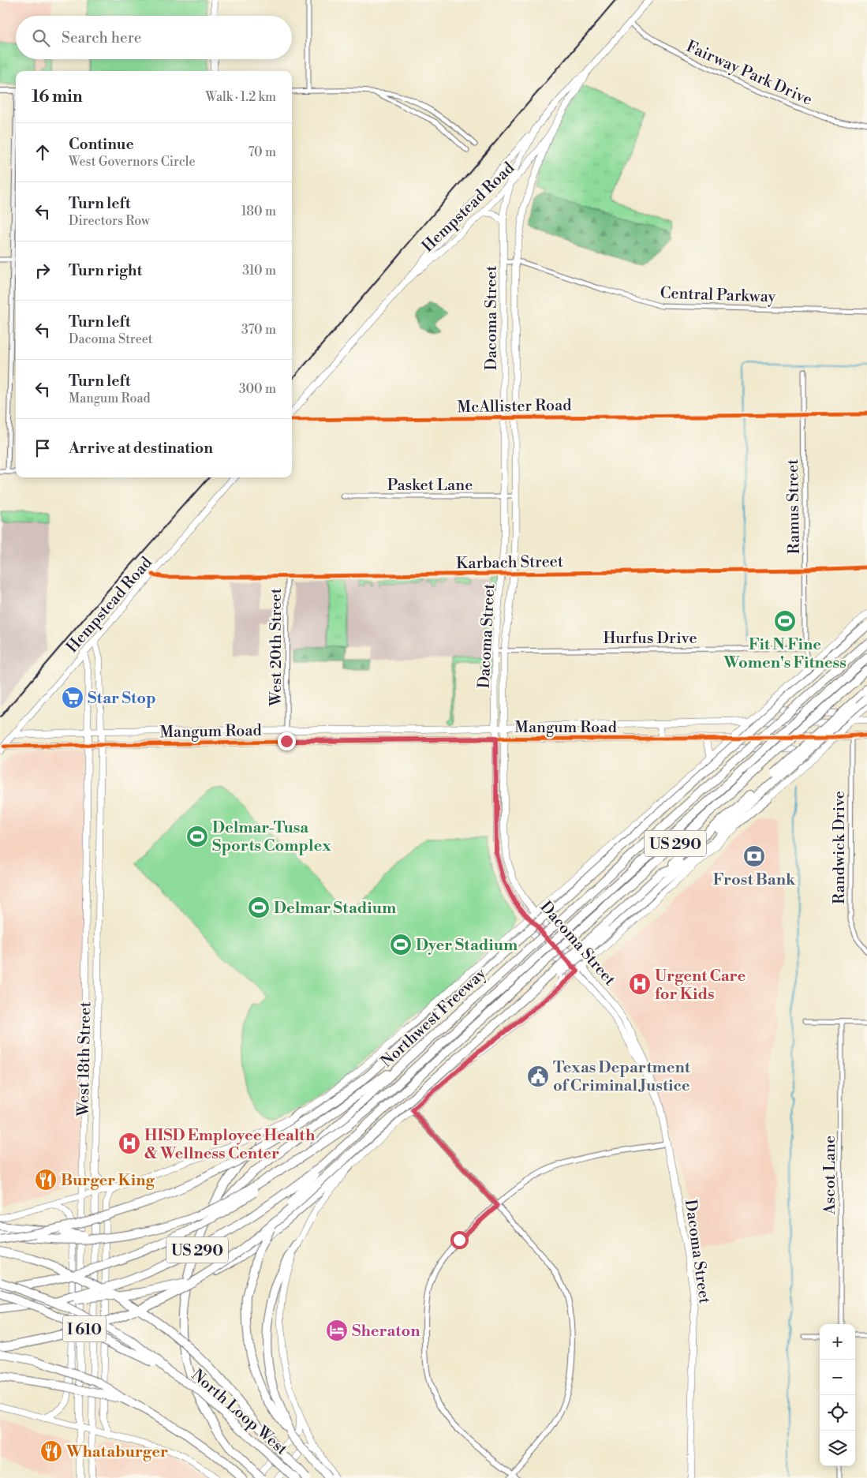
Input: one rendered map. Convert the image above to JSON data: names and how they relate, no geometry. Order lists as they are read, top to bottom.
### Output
{
  "streets": {
    "highway": [
      "US 290",
      "Northwest Freeway",
      "I 610",
      "North Loop West"
    ],
    "main road": [
      "Hempstead Road",
      "Dacoma Street",
      "Mangum Road",
      "West 18th Street"
    ],
    "street": [
      "Fairway Park Drive",
      "Central Parkway",
      "McAllister Road",
      "Pasket Lane",
      "Ramus Street",
      "Karbach Street",
      "Hurfus Drive",
      "West 20th Street",
      "Randwick Drive",
      "Ascot Lane"
    ]
  },
  "crossings": [
    ["Fairway Park Drive", "Hempstead Road"],
    ["Hempstead Road", "Dacoma Street"],
    ["Hempstead Road", "Karbach Street"],
    ["Hempstead Road", "Mangum Road"],
    ["Hempstead Road", "West 18th Street"],
    ["Central Parkway", "Dacoma Street"],
    ["Dacoma Street", "McAllister Road"],
    ["Dacoma Street", "Pasket Lane"],
    ["Dacoma Street", "Karbach Street"],
    ["Dacoma Street", "Hurfus Drive"],
    ["Dacoma Street", "Mangum Road"],
    ["McAllister Road", "Ramus Street"],
    ["Ramus Street", "Karbach Street"],
    ["Ramus Street", "Hurfus Drive"],
    ["Karbach Street", "West 20th Street"],
    ["West 20th Street", "Mangum Road"],
    ["Mangum Road", "Randwick Drive"],
    ["Mangum Road", "West 18th Street"],
    ["I 610", "North Loop West"]
  ],
  "places": {
    "sports": [
      "Fit N Fine Women's Fitness",
      "Delmar-Tusa Sports Complex",
      "Delmar Stadium",
      "Dyer Stadium"
    ],
    "supermarket": ["Star Stop"],
    "bank": ["Frost Bank"],
    "hospital": ["Urgent Care for Kids", "HISD Employee Health & Wellness Center"],
    "public building": ["Texas Department of Criminal Justice"],
    "restaurant": ["Burger King", "Whataburger"],
    "hotel": ["Sheraton"]
  },
  "page": {
    "search": "Search here",
    "heading": ["16 min", "Walk · 1.2 km"],
    "list": [
      ["Continue", "West Governors Circle", "70 m"],
      ["Turn left", "Directors Row", "180 m"],
      ["Turn right", "310 m"],
      ["Turn left", "Dacoma Street", "370 m"],
      ["Turn left", "Mangum Road", "300 m"],
      "Arrive at destination"
    ],
    "map_buttons": ["+", "−"]
  }
}
